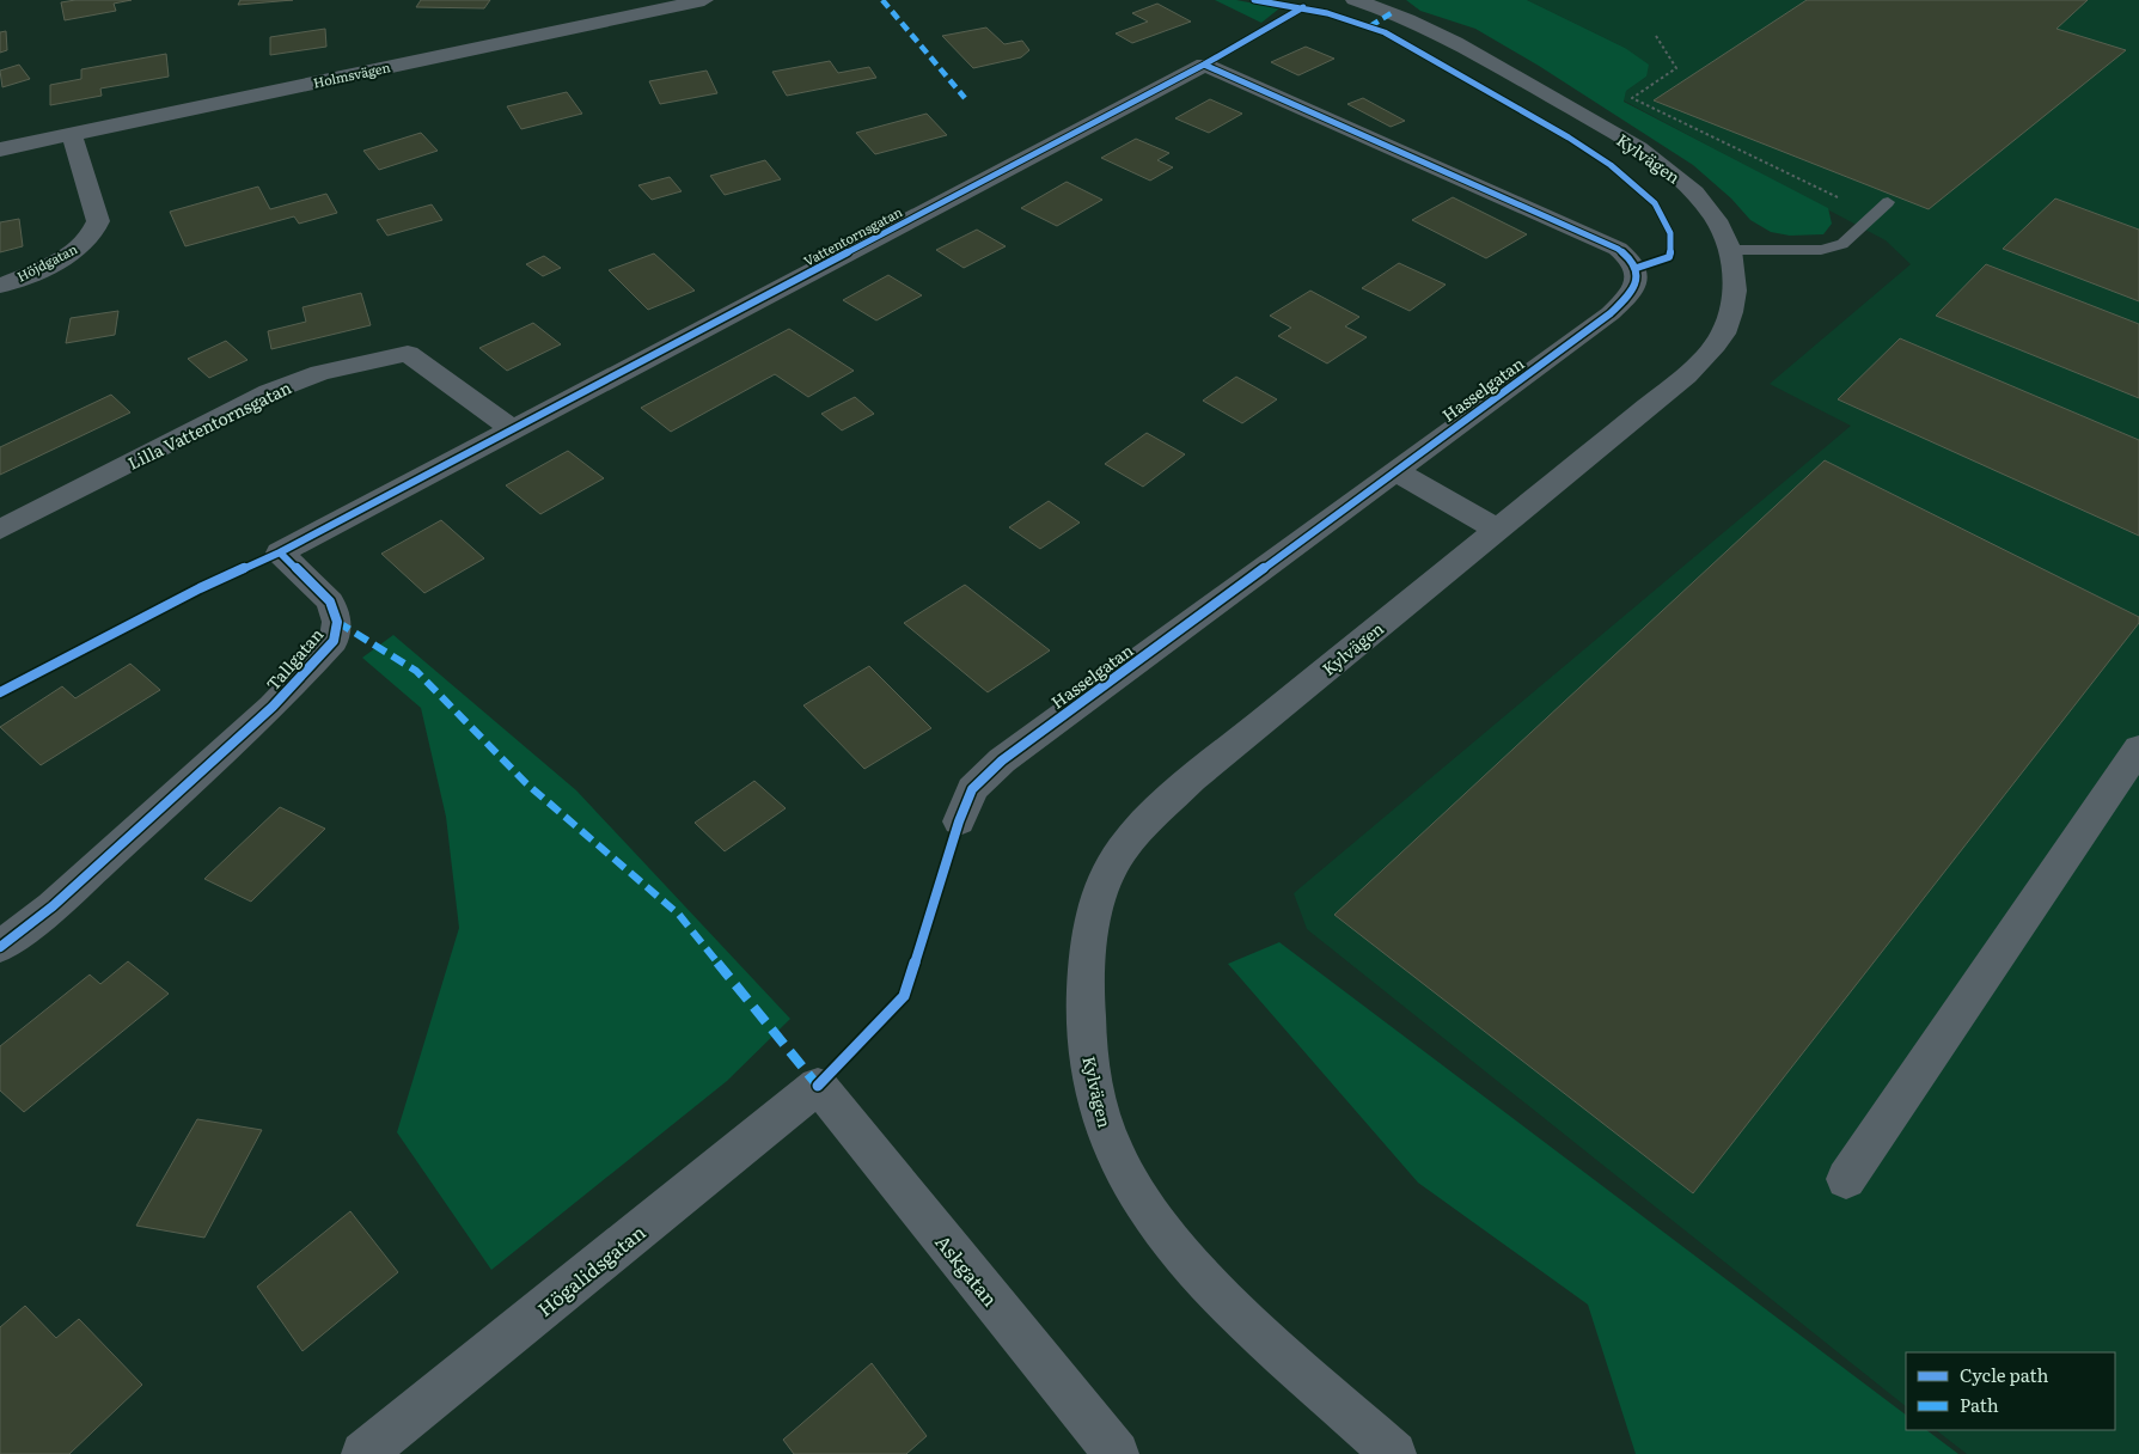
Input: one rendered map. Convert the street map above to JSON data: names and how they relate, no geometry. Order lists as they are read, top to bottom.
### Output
{
  "streets": {
    "street": [
      "Holmsvägen",
      "Kylvägen",
      "Vattentornsgatan",
      "Höjdgatan",
      "Hasselgatan",
      "Lilla Vattentornsgatan",
      "Tallgatan",
      "Högalidsgatan",
      "Askgatan"
    ]
  },
  "crossings": [
    ["Holmsvägen", "Höjdgatan"],
    ["Vattentornsgatan", "Hasselgatan"],
    ["Vattentornsgatan", "Lilla Vattentornsgatan"],
    ["Vattentornsgatan", "Tallgatan"],
    ["Lilla Vattentornsgatan", "Tallgatan"],
    ["Högalidsgatan", "Askgatan"]
  ],
  "legend": ["Cycle path", "Path"]
}
